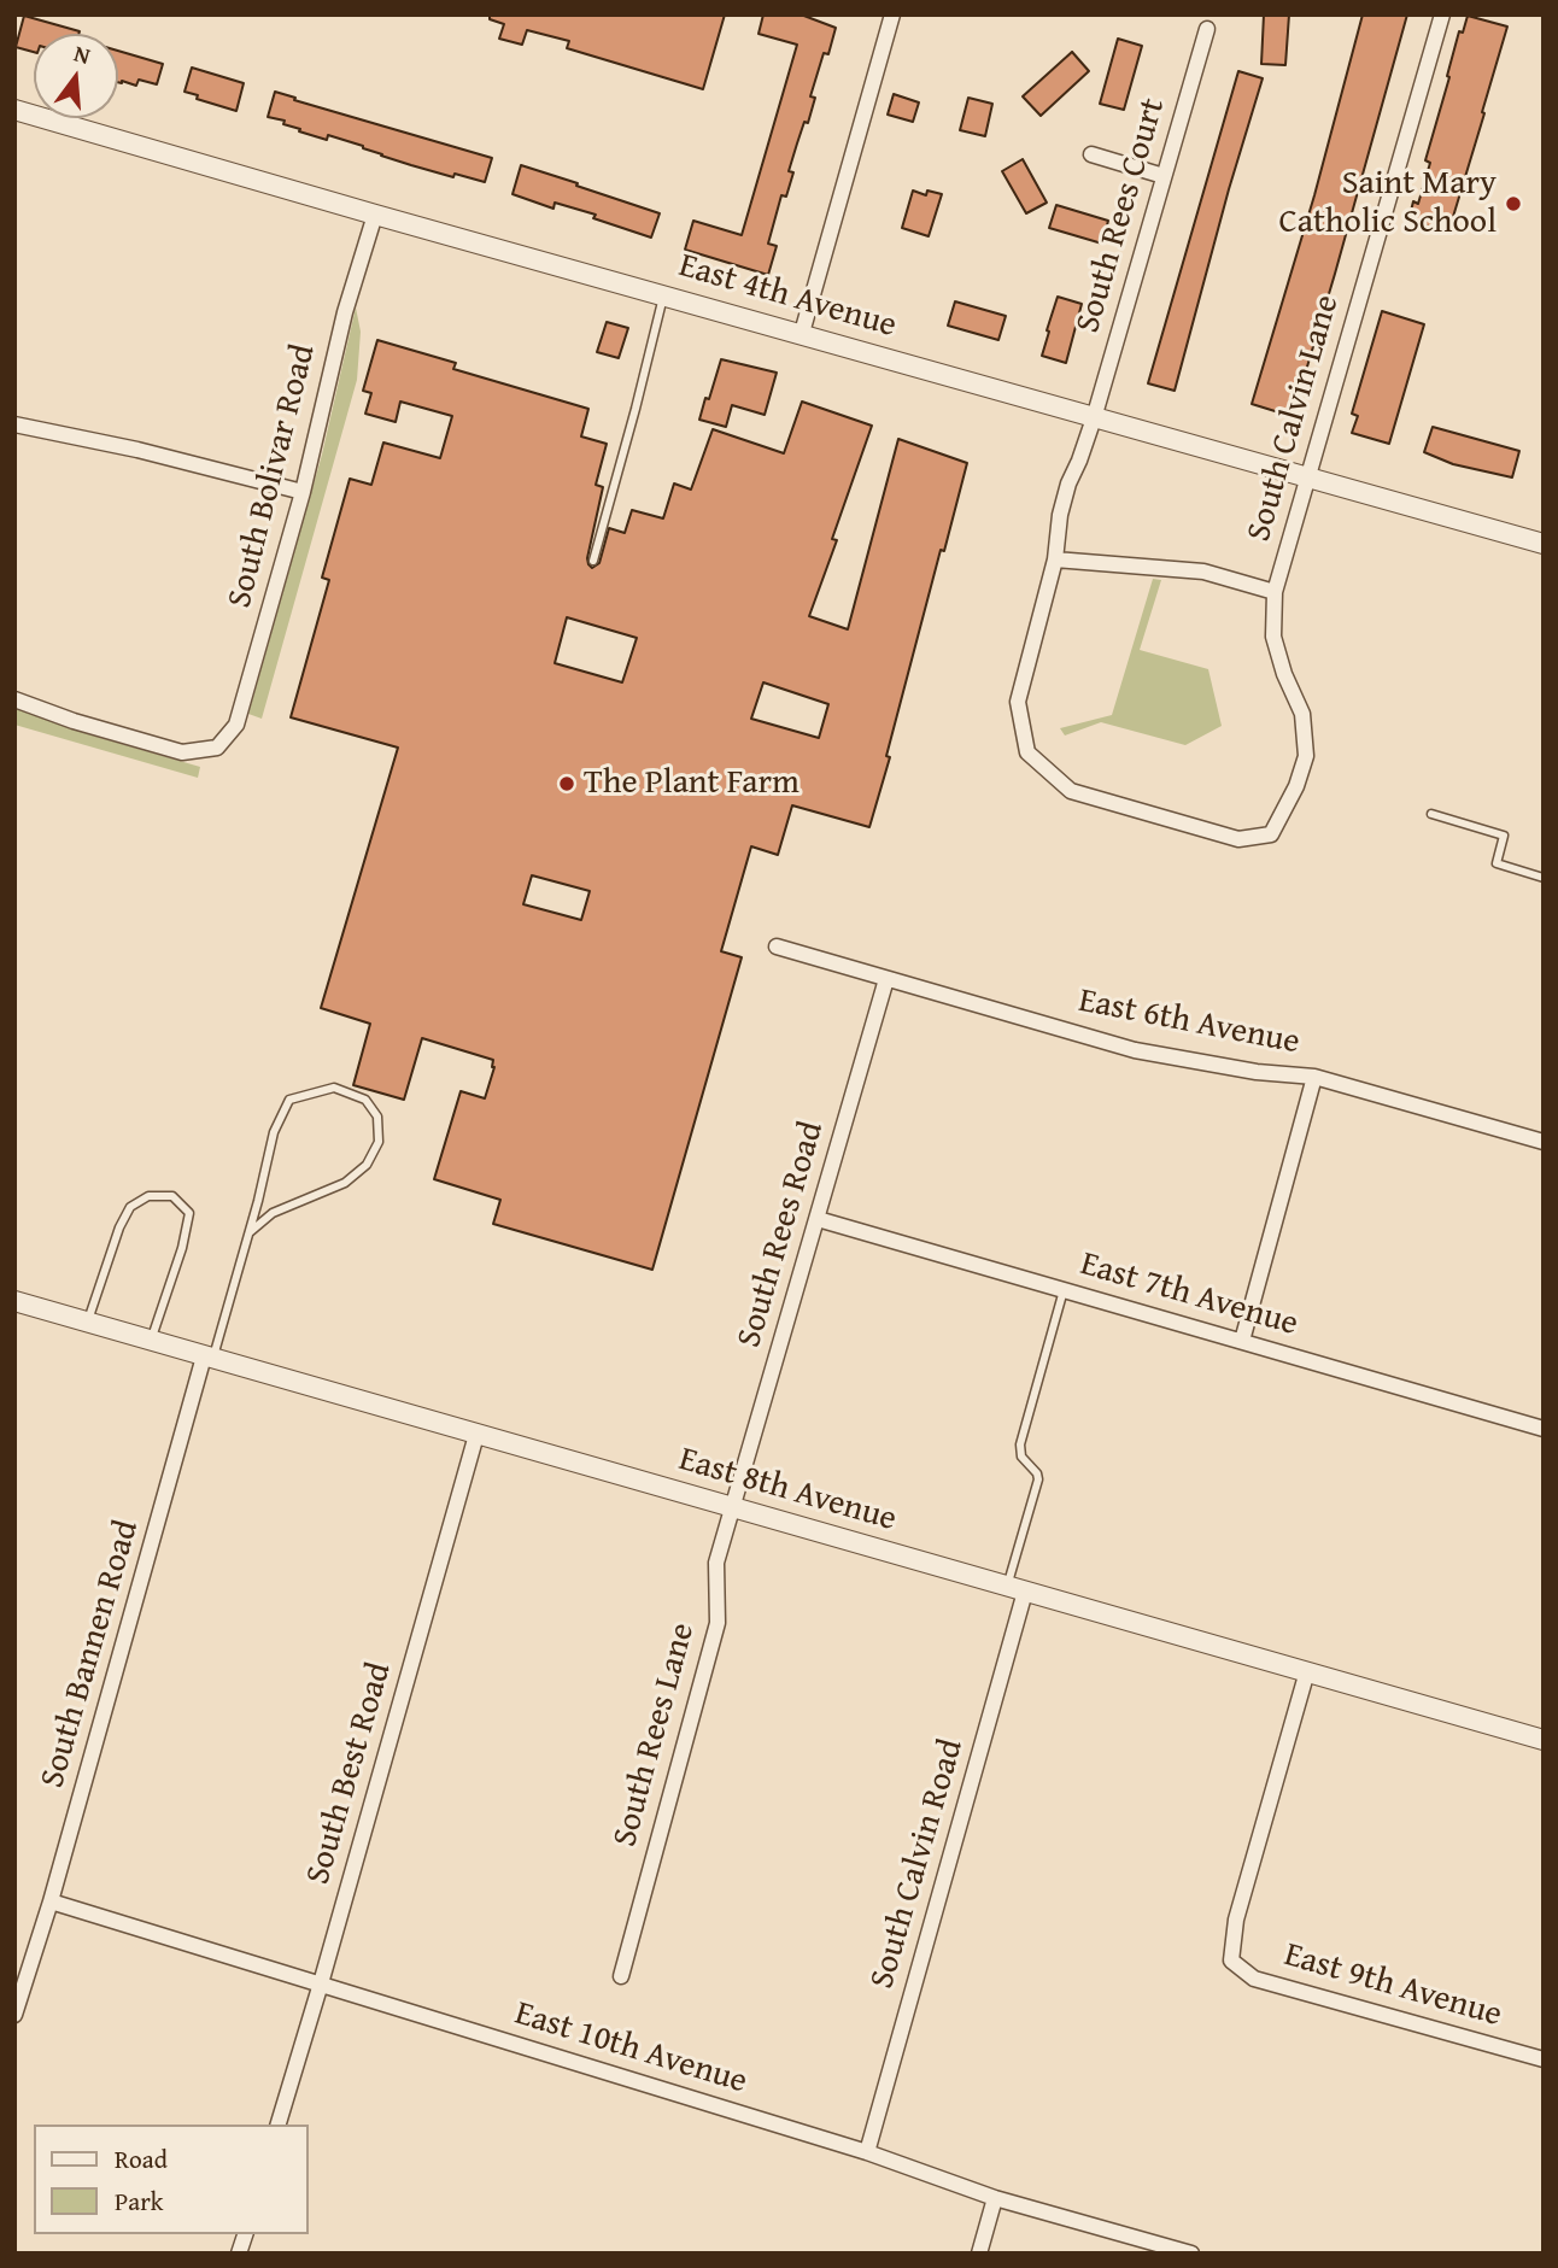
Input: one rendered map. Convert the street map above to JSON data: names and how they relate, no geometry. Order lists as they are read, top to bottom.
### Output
{
  "streets": {
    "street": [
      "South Rees Court",
      "East 4th Avenue",
      "South Calvin Lane",
      "South Bolivar Road",
      "East 6th Avenue",
      "South Rees Road",
      "East 7th Avenue",
      "East 8th Avenue",
      "South Bannen Road",
      "South Rees Lane",
      "South Best Road",
      "South Calvin Road",
      "East 9th Avenue",
      "East 10th Avenue"
    ]
  },
  "crossings": [
    ["South Rees Court", "East 4th Avenue"],
    ["South Rees Court", "South Calvin Lane"],
    ["East 4th Avenue", "South Calvin Lane"],
    ["East 4th Avenue", "South Bolivar Road"],
    ["East 6th Avenue", "South Rees Road"],
    ["South Rees Road", "East 7th Avenue"],
    ["South Rees Road", "East 8th Avenue"],
    ["South Rees Road", "South Rees Lane"],
    ["East 8th Avenue", "South Bannen Road"],
    ["East 8th Avenue", "South Rees Lane"],
    ["East 8th Avenue", "South Best Road"],
    ["East 8th Avenue", "South Calvin Road"],
    ["East 8th Avenue", "East 9th Avenue"],
    ["South Bannen Road", "East 10th Avenue"],
    ["South Best Road", "East 10th Avenue"],
    ["South Calvin Road", "East 10th Avenue"]
  ],
  "places": ["Saint Mary Catholic School", "The Plant Farm"],
  "legend": ["Road", "Park"],
  "north": "top"
}
